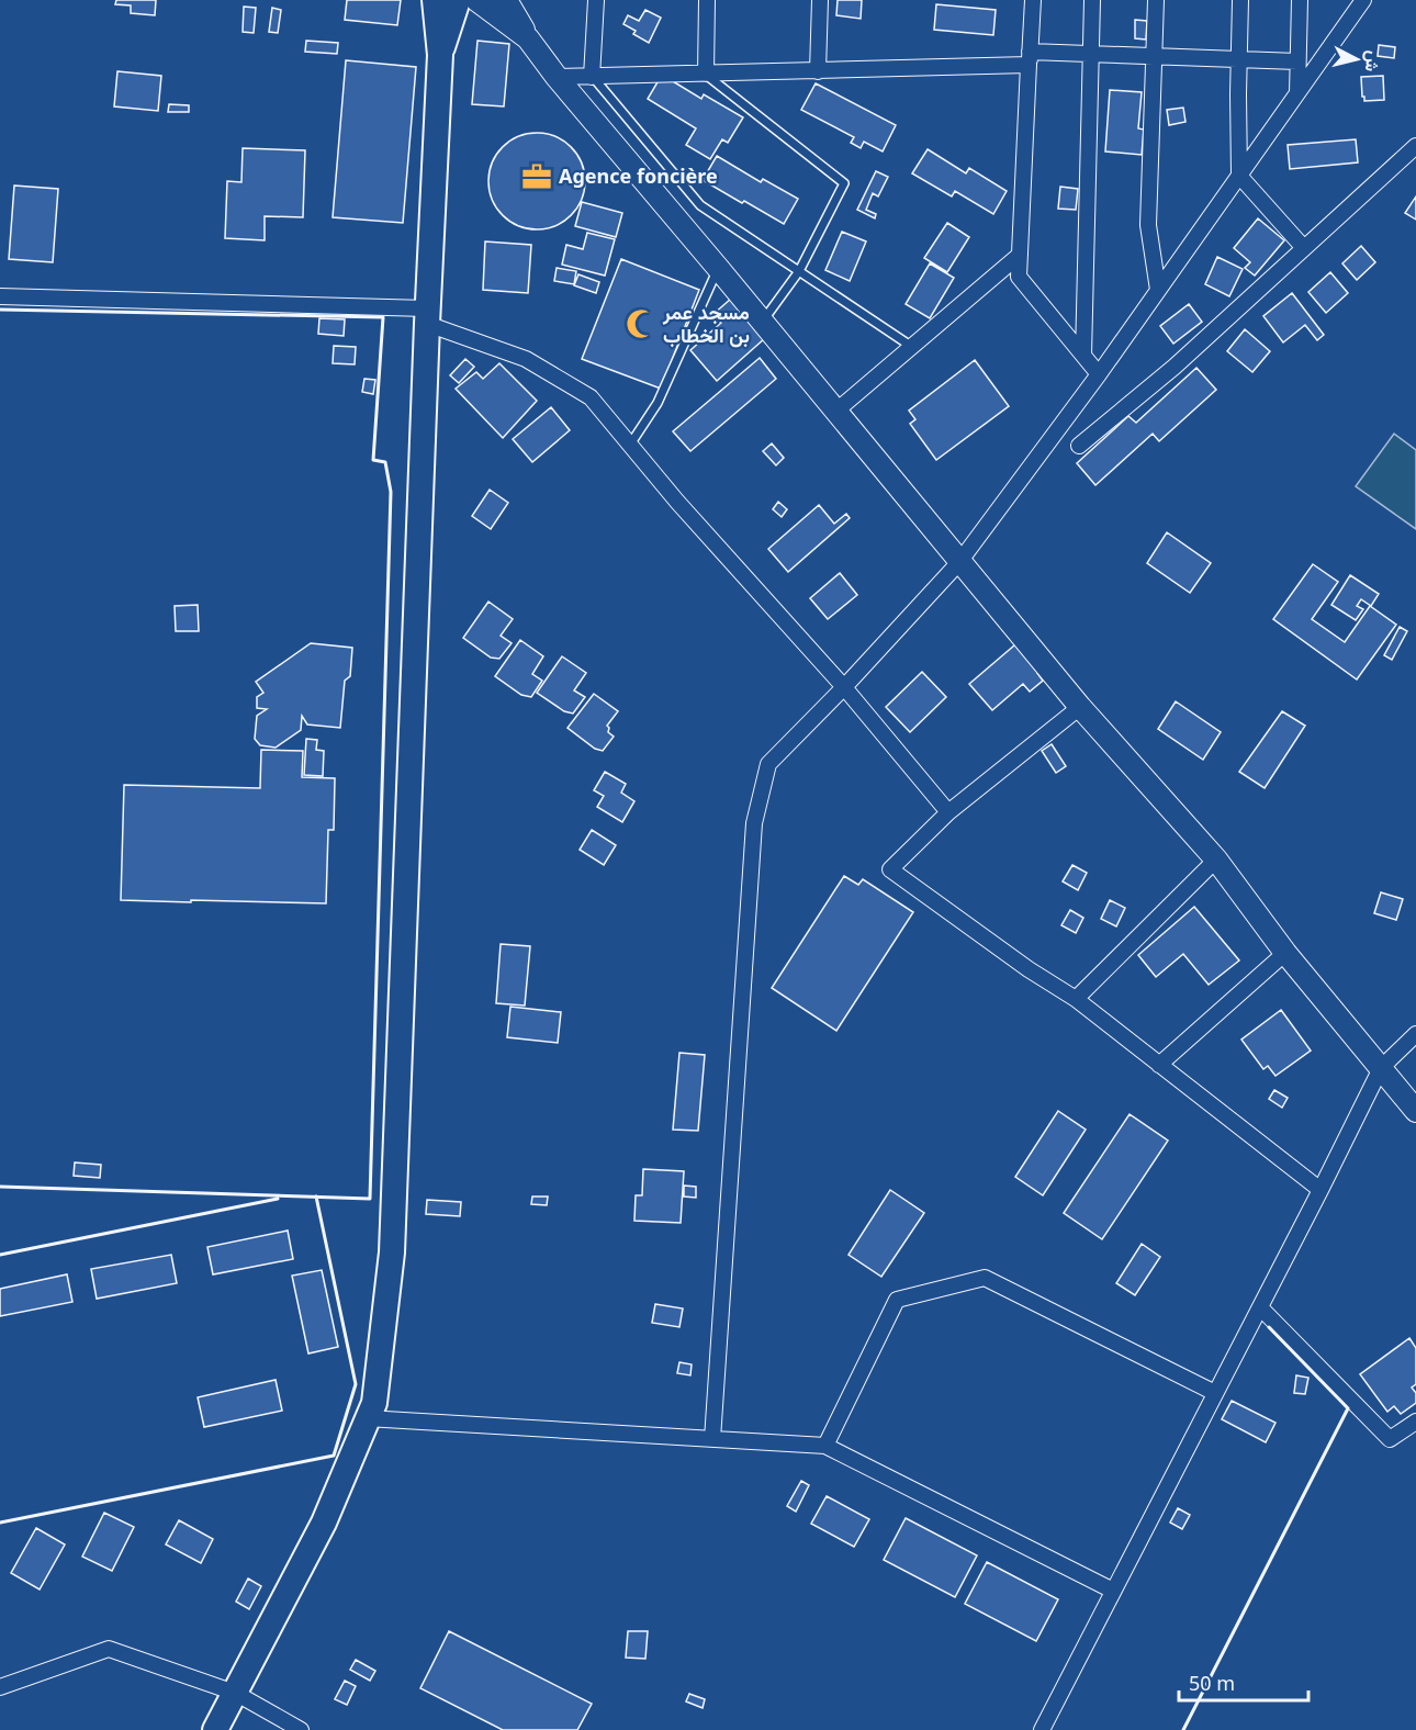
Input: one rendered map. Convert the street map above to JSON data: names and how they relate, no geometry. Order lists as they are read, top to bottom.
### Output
{
  "places": {
    "office": ["Agence foncière"],
    "mosque": ["مسجد عمر بن الخطاب"]
  },
  "scale_bar": "50 m",
  "north": "right"
}
